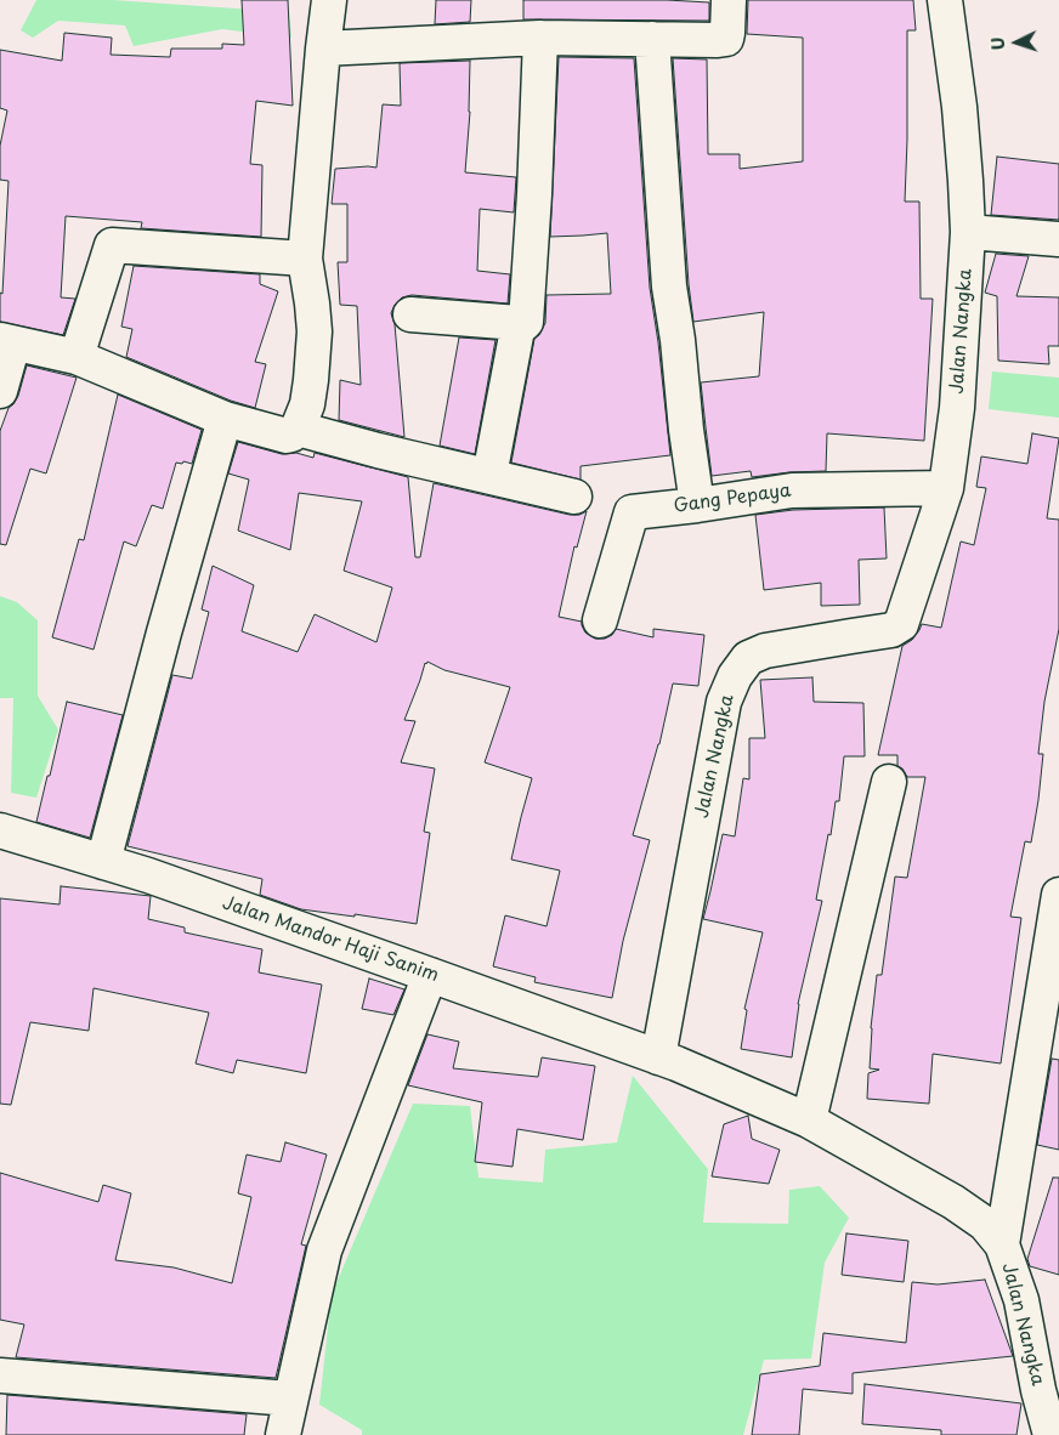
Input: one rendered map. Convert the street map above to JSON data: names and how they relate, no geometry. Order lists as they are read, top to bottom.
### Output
{
  "streets": {
    "street": ["Jalan Nangka", "Gang Pepaya", "Jalan Mandor Haji Sanim"]
  },
  "crossings": [
    ["Jalan Nangka", "Gang Pepaya"],
    ["Jalan Nangka", "Jalan Mandor Haji Sanim"]
  ],
  "north": "left"
}
